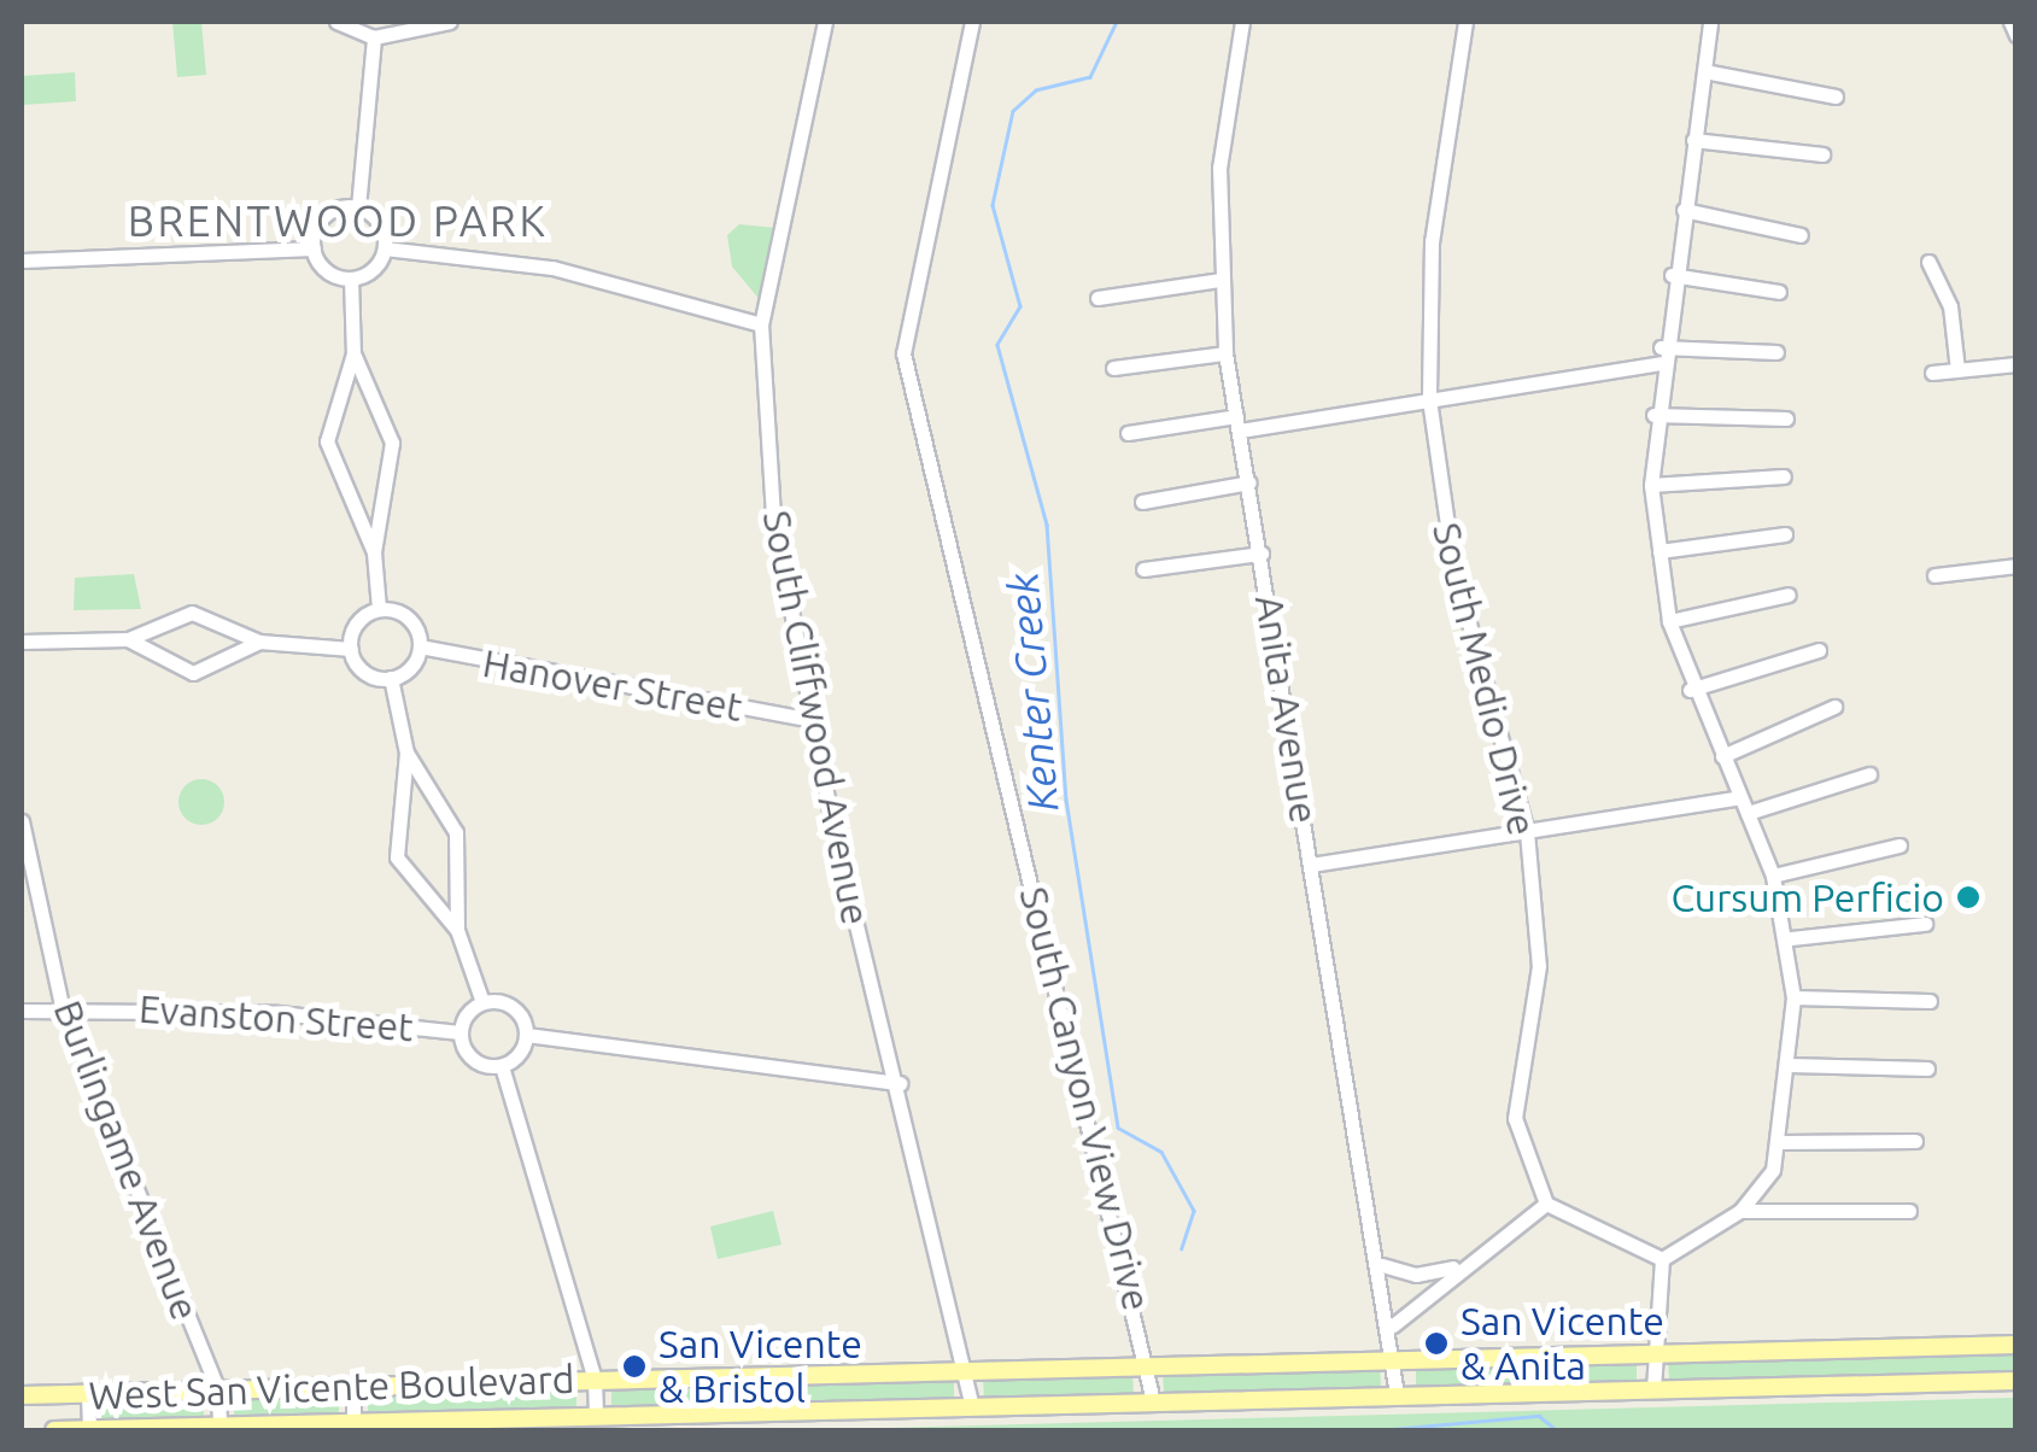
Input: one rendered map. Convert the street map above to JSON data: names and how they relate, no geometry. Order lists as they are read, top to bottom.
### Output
{
  "streets": {
    "main road": ["West San Vicente Boulevard"],
    "street": [
      "South Medio Drive",
      "Hanover Street",
      "Anita Avenue",
      "South Cliffwood Avenue",
      "Evanston Street",
      "South Canyon View Drive",
      "Burlingame Avenue"
    ]
  },
  "crossings": [
    ["Hanover Street", "South Cliffwood Avenue"],
    ["Anita Avenue", "West San Vicente Boulevard"],
    ["South Cliffwood Avenue", "West San Vicente Boulevard"],
    ["Evanston Street", "Burlingame Avenue"],
    ["South Canyon View Drive", "West San Vicente Boulevard"],
    ["Burlingame Avenue", "West San Vicente Boulevard"]
  ],
  "districts": ["BRENTWOOD PARK"],
  "water": ["Kenter Creek"],
  "places": ["Cursum Perficio", "San Vicente & Anita", "San Vicente & Bristol"]
}
